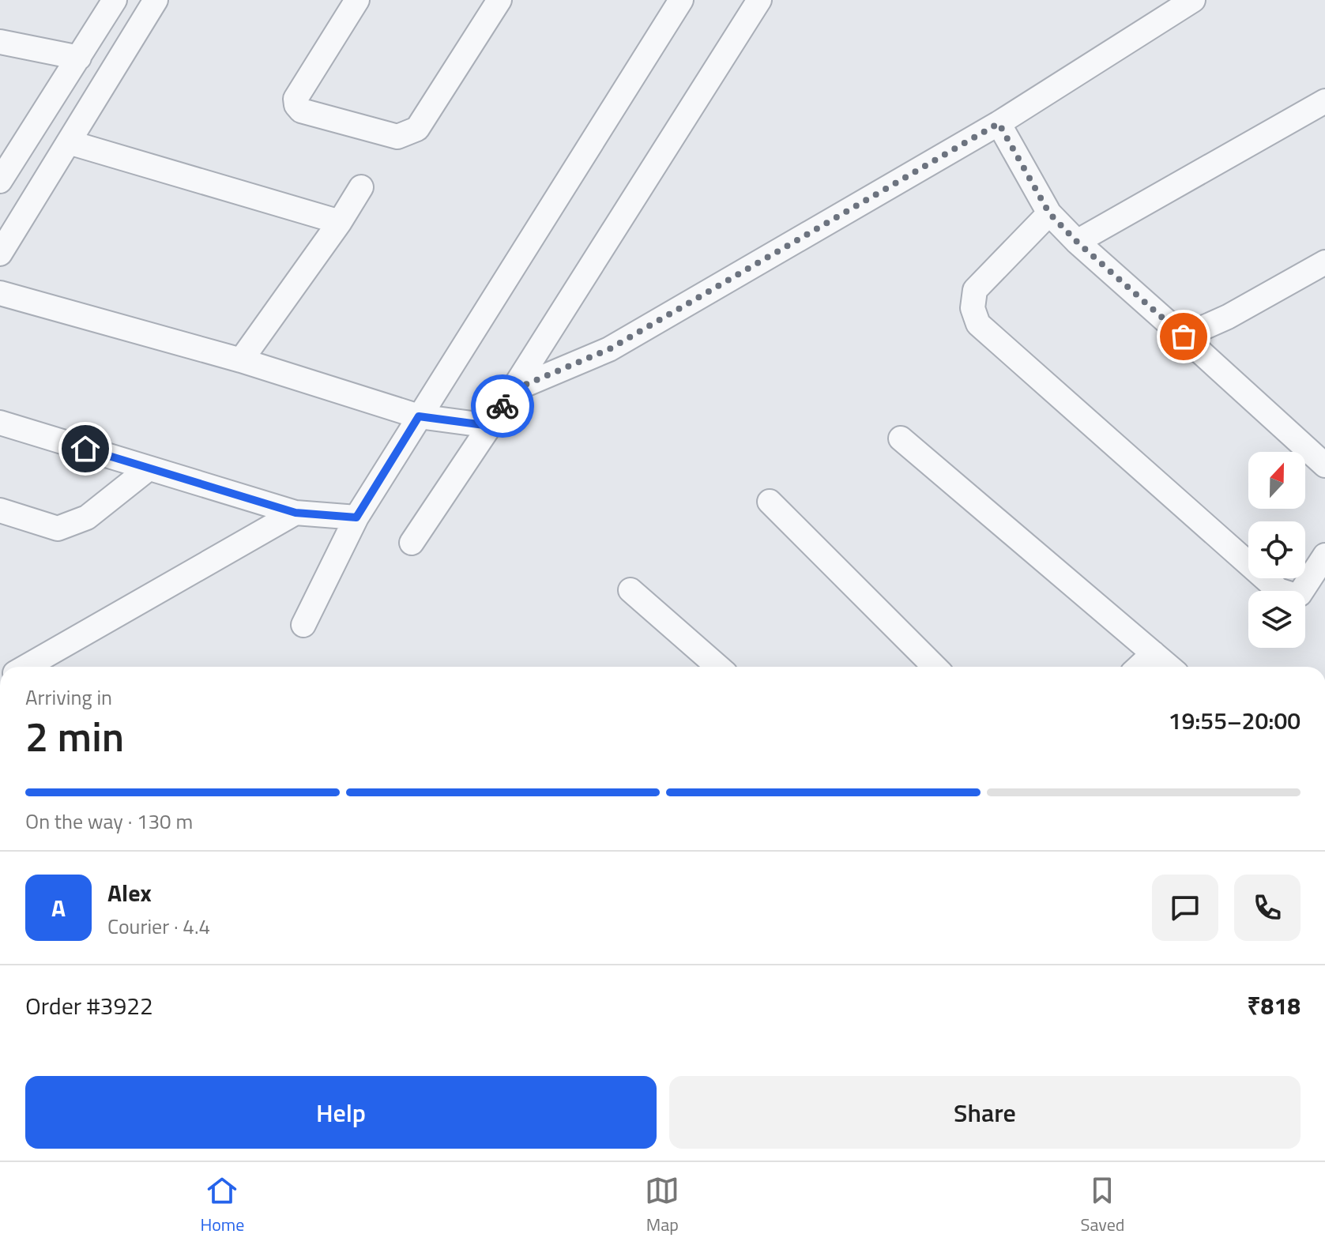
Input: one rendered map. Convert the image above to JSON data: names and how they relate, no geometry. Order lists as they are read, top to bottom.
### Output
{
  "north": "top",
  "page": {
    "heading": ["2 min", "Arriving in", "19:55–20:00"],
    "panel": [
      "Alex",
      "Courier · 4.4",
      "Order #3922",
      "₹818"
    ],
    "bar": "On the way · 130 m",
    "round": "A",
    "buttons": ["Help", "Share"],
    "tabs": ["Home", "Map", "Saved"]
  }
}
